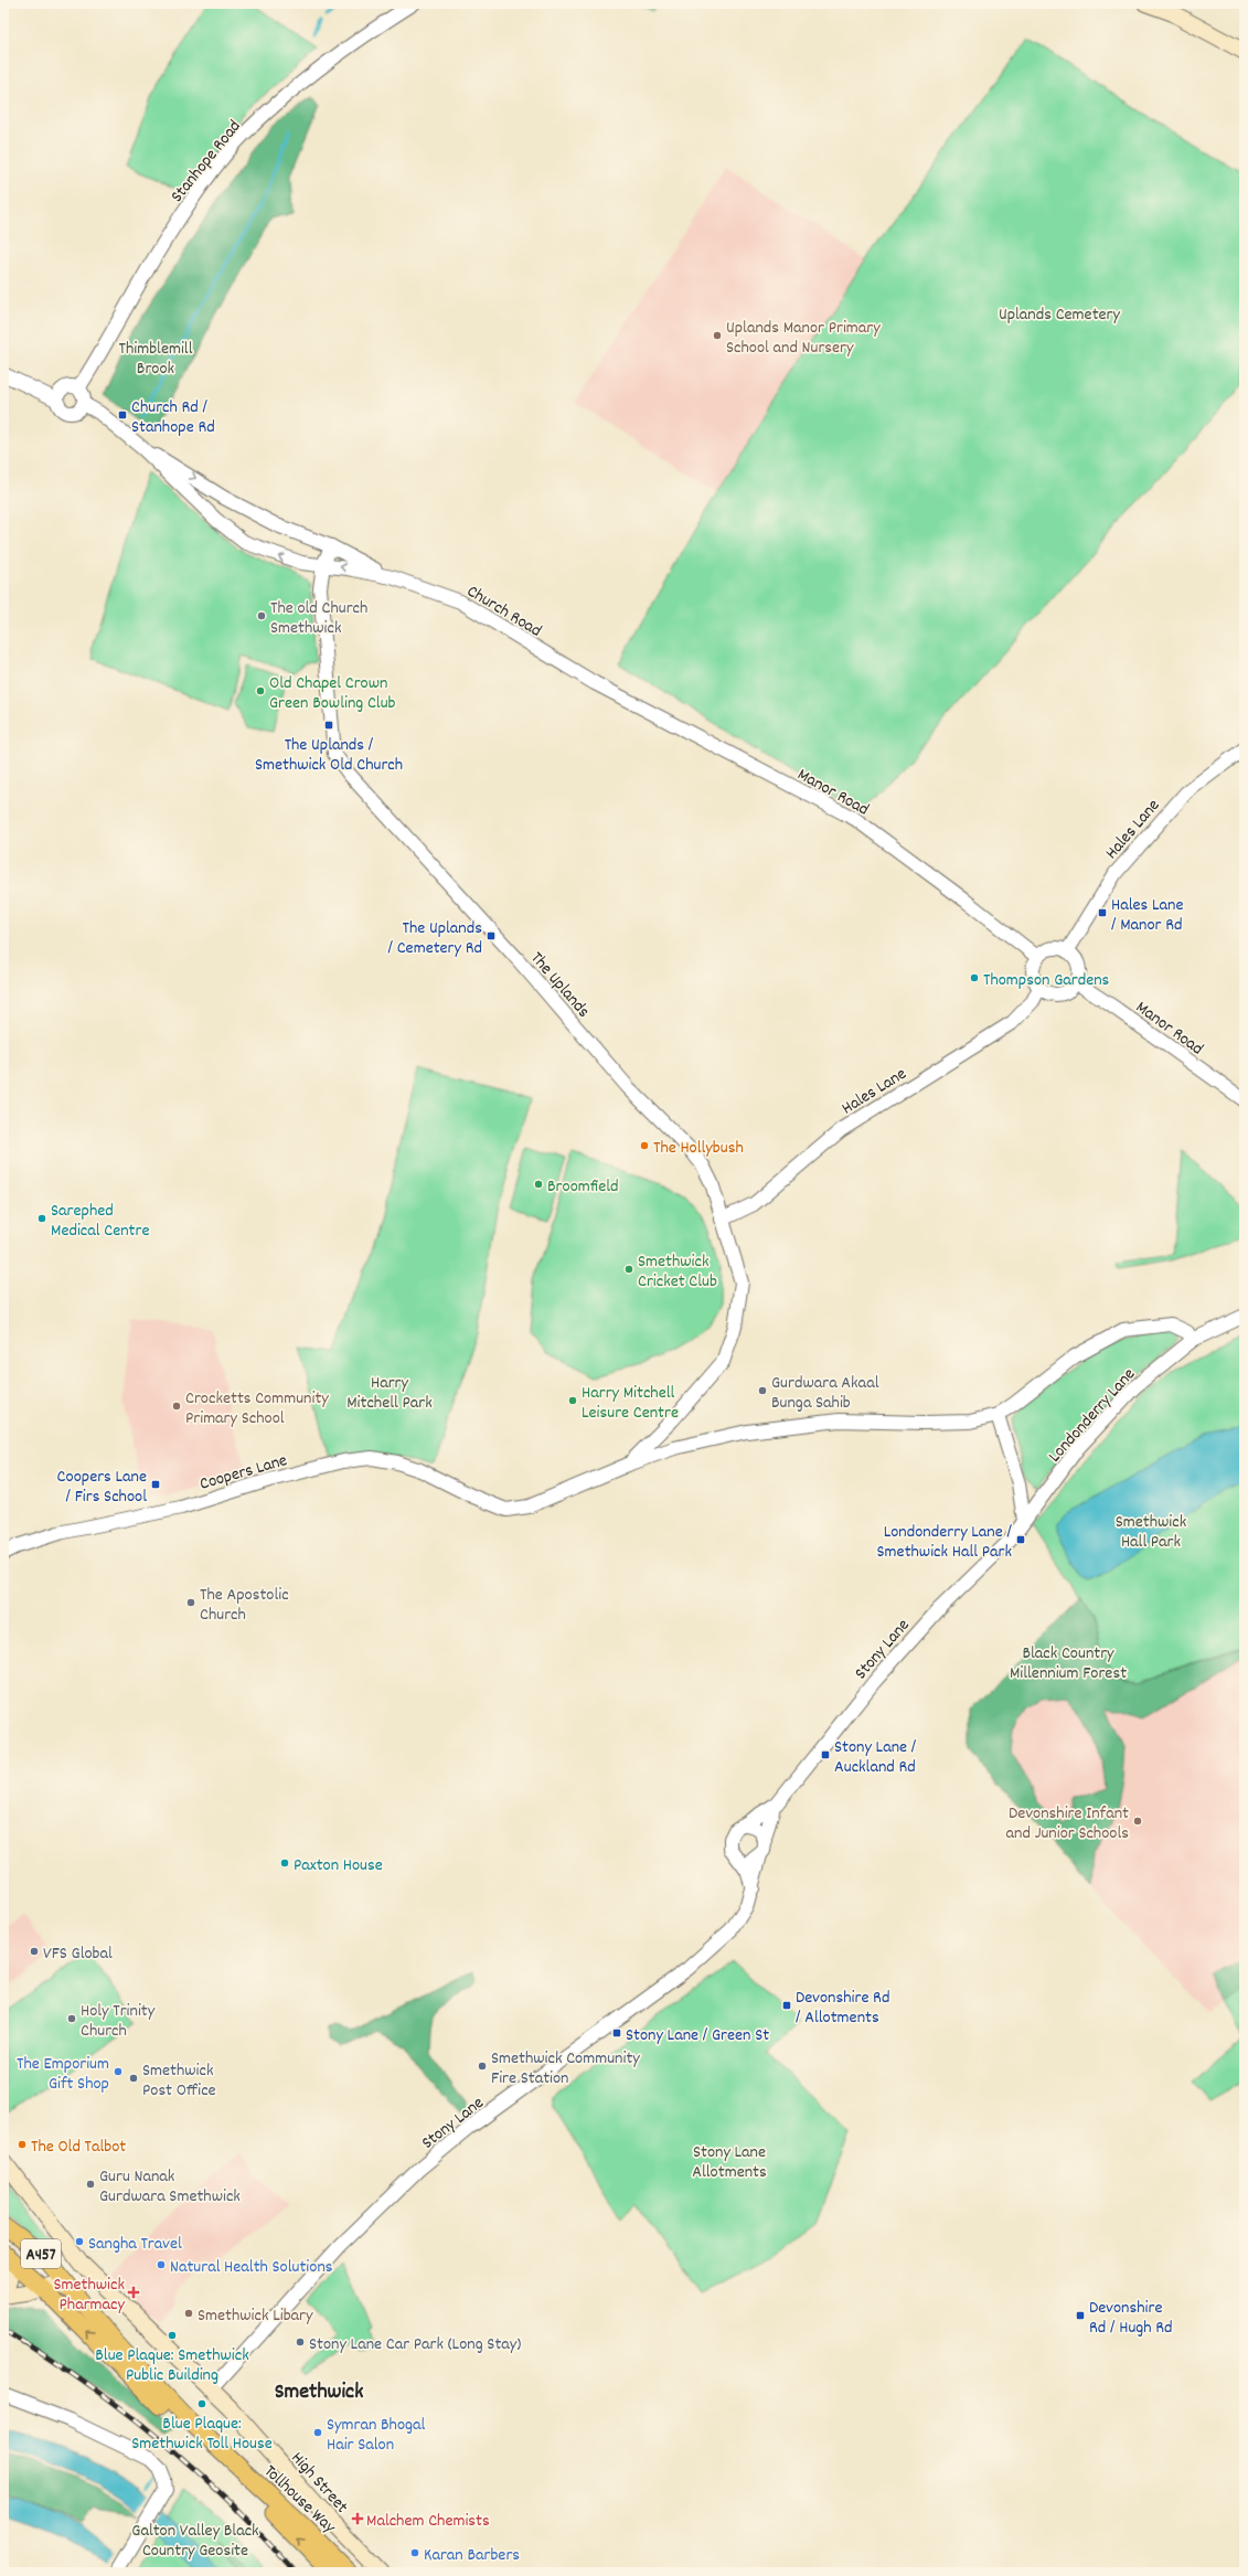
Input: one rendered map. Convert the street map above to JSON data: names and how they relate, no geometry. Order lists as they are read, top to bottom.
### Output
{
  "streets": {
    "main road": ["A457", "High Street", "Tollhouse Way"],
    "street": [
      "Stanhope Road",
      "Church Road",
      "Manor Road",
      "Hales Lane",
      "The Uplands",
      "Londonderry Lane",
      "Coopers Lane",
      "Stony Lane"
    ]
  },
  "crossings": [
    ["Stanhope Road", "Church Road"],
    ["Church Road", "Manor Road"],
    ["Church Road", "The Uplands"],
    ["Manor Road", "Hales Lane"],
    ["Hales Lane", "The Uplands"],
    ["The Uplands", "Coopers Lane"],
    ["Londonderry Lane", "Stony Lane"],
    ["Stony Lane", "High Street"]
  ],
  "districts": ["Smethwick"],
  "parks": [
    "Uplands Cemetery",
    "Thimblemill Brook",
    "Harry Mitchell Park",
    "Smethwick Hall Park",
    "Black Country Millennium Forest",
    "Stony Lane Allotments",
    "Galton Valley Black Country Geosite"
  ],
  "places": {
    "other": [
      "Uplands Manor Primary School and Nursery",
      "The old Church Smethwick",
      "Old Chapel Crown Green Bowling Club",
      "Thompson Gardens",
      "The Hollybush",
      "Broomfield",
      "Sarephed Medical Centre",
      "Smethwick Cricket Club",
      "Gurdwara Akaal Bunga Sahib",
      "Harry Mitchell Leisure Centre",
      "Crocketts Community Primary School",
      "The Apostolic Church",
      "Devonshire Infant and Junior Schools",
      "Paxton House",
      "VFS Global",
      "Holy Trinity Church",
      "Smethwick Community Fire Station",
      "The Emporium Gift Shop",
      "Smethwick Post Office",
      "The Old Talbot",
      "Guru Nanak Gurdwara Smethwick",
      "Sangha Travel",
      "Natural Health Solutions",
      "Smethwick Libary",
      "Blue Plaque: Smethwick Public Building",
      "Stony Lane Car Park (Long Stay)",
      "Blue Plaque: Smethwick Toll House",
      "Symran Bhogal Hair Salon",
      "Karan Barbers"
    ],
    "transit": [
      "Church Rd / Stanhope Rd",
      "The Uplands / Smethwick Old Church",
      "Hales Lane / Manor Rd",
      "The Uplands / Cemetery Rd",
      "Coopers Lane / Firs School",
      "Londonderry Lane / Smethwick Hall Park",
      "Stony Lane / Auckland Rd",
      "Devonshire Rd / Allotments",
      "Stony Lane / Green St",
      "Devonshire Rd / Hugh Rd"
    ],
    "health": ["Smethwick Pharmacy", "Malchem Chemists"]
  }
}
